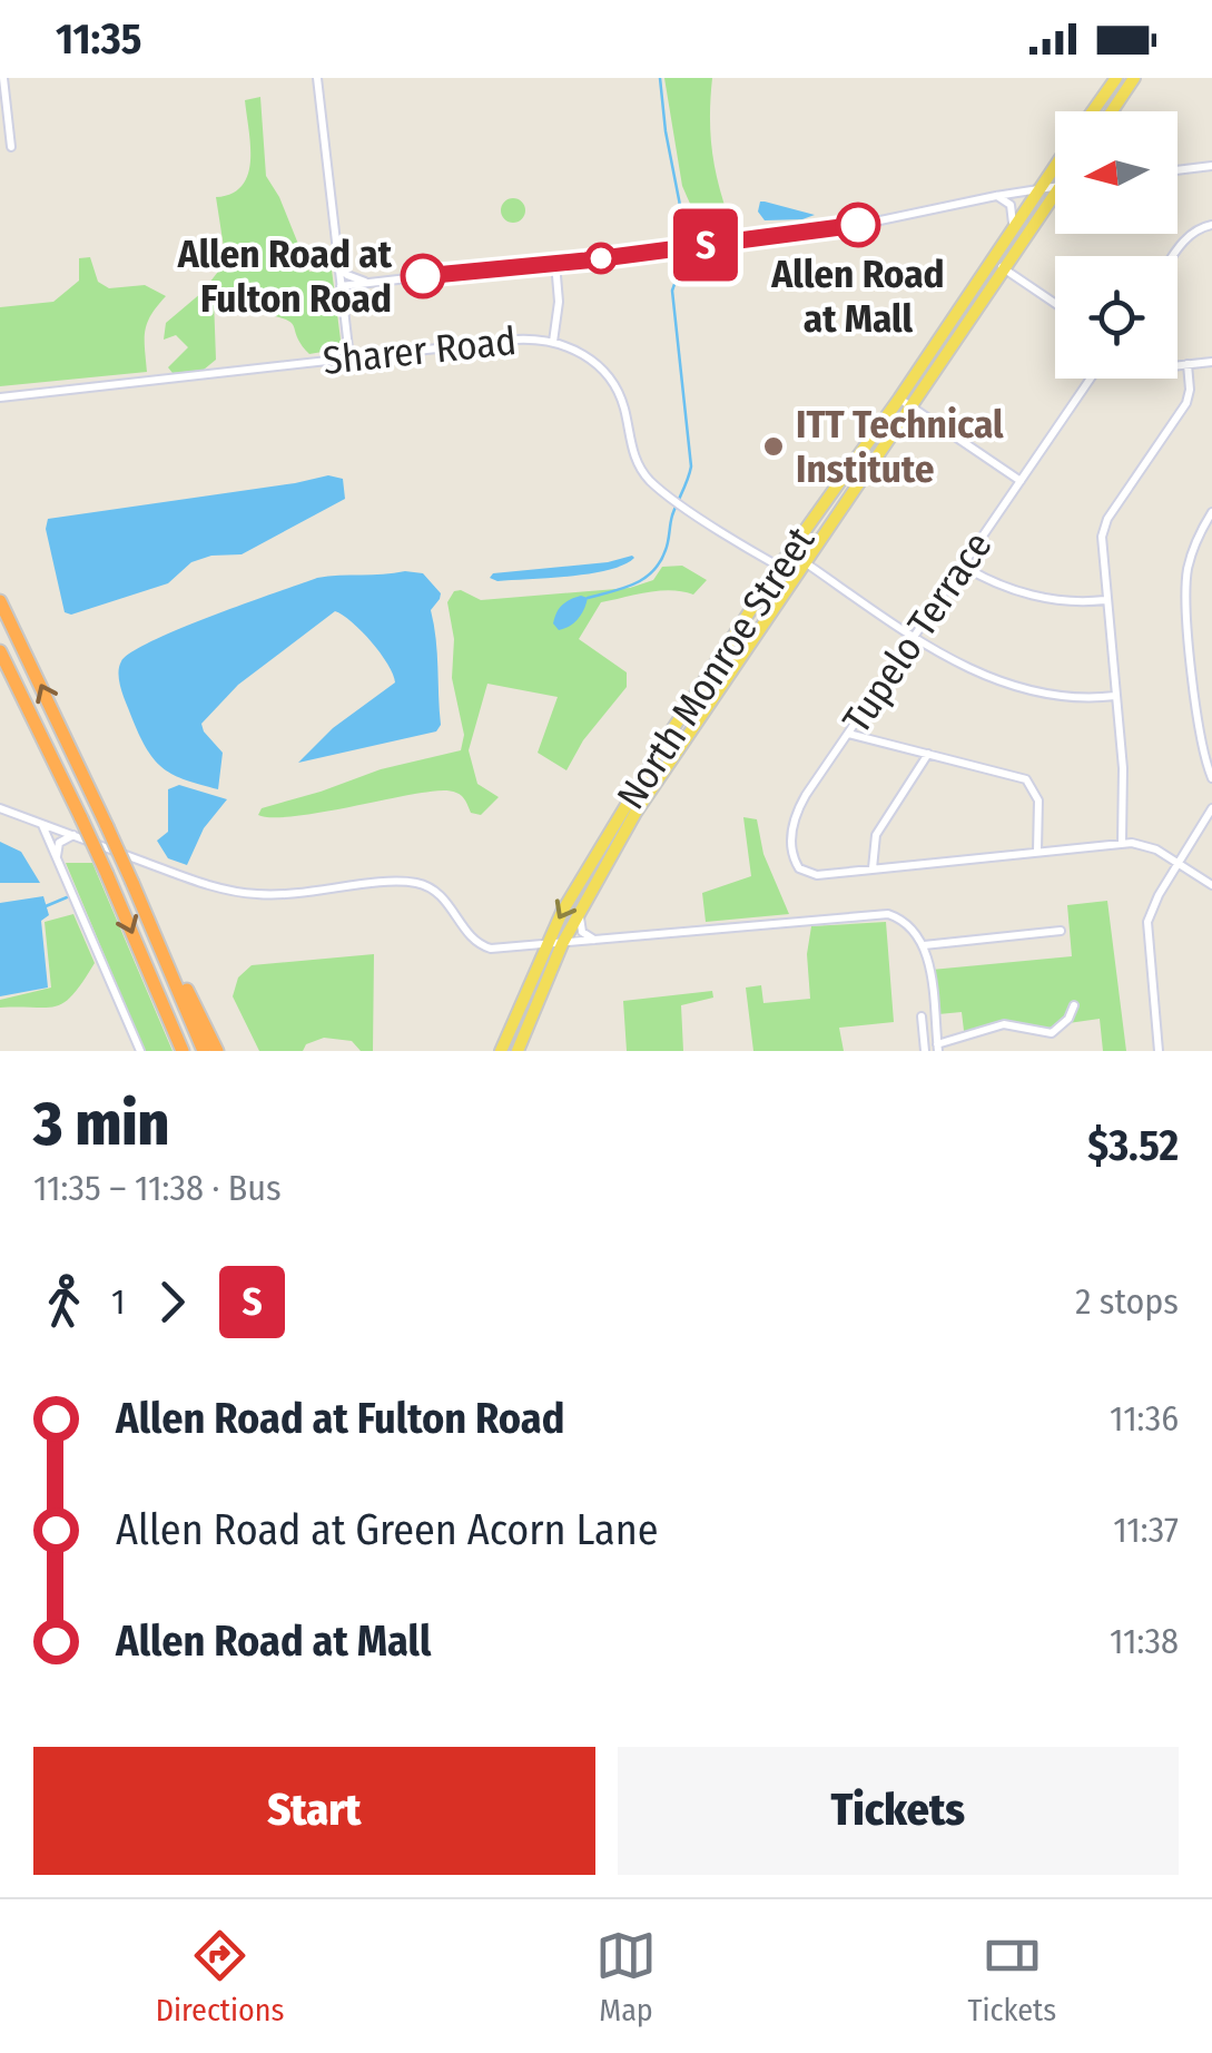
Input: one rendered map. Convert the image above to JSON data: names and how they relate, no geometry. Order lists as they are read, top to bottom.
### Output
{
  "streets": {
    "main road": ["North Monroe Street"],
    "street": ["Sharer Road", "Tupelo Terrace"]
  },
  "crossings": [
    ["Sharer Road", "North Monroe Street"]
  ],
  "places": ["Allen Road at Mall", "Allen Road at Fulton Road", "ITT Technical Institute"],
  "lines": ["bus line S"],
  "north": "left",
  "page": {
    "status": "11:35",
    "on_map": "S",
    "heading": ["3 min", "11:35 – 11:38 · Bus", "$3.52"],
    "legs": ["1", "S", "2 stops"],
    "list": [
      {
        "name": "Allen Road at Fulton Road",
        "value": "11:36"
      },
      {
        "name": "Allen Road at Green Acorn Lane",
        "value": "11:37"
      },
      {
        "name": "Allen Road at Mall",
        "value": "11:38"
      }
    ],
    "buttons": ["Start", "Tickets"],
    "tabs": ["Directions", "Map", "Tickets"]
  }
}
